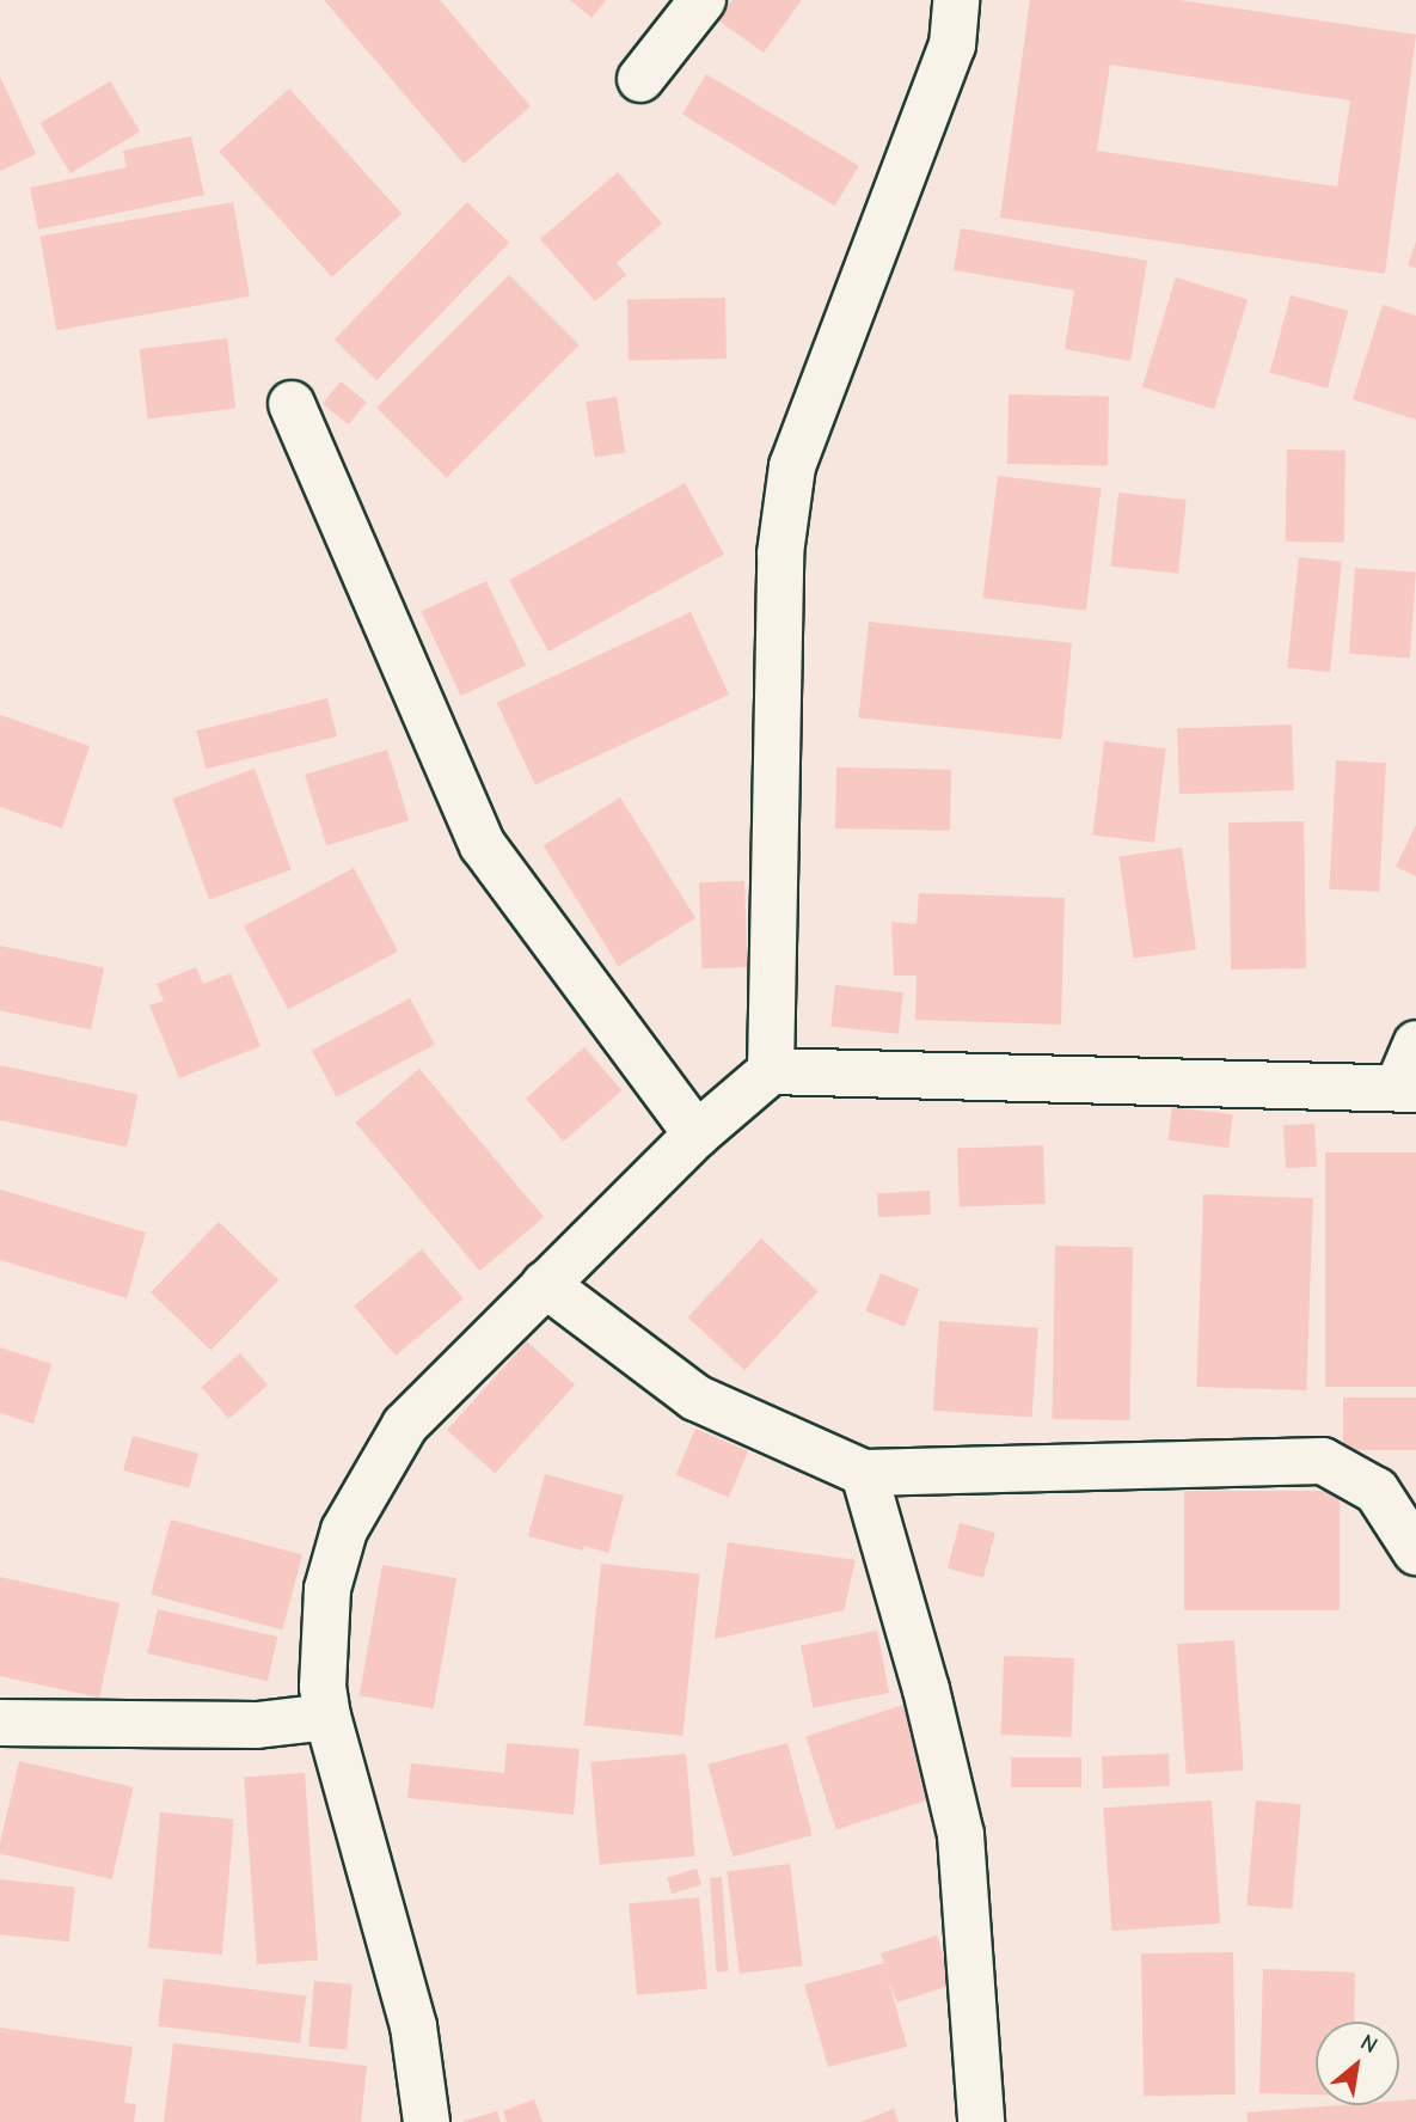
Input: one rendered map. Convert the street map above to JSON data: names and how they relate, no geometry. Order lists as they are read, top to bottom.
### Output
{
  "north": "top right"
}
